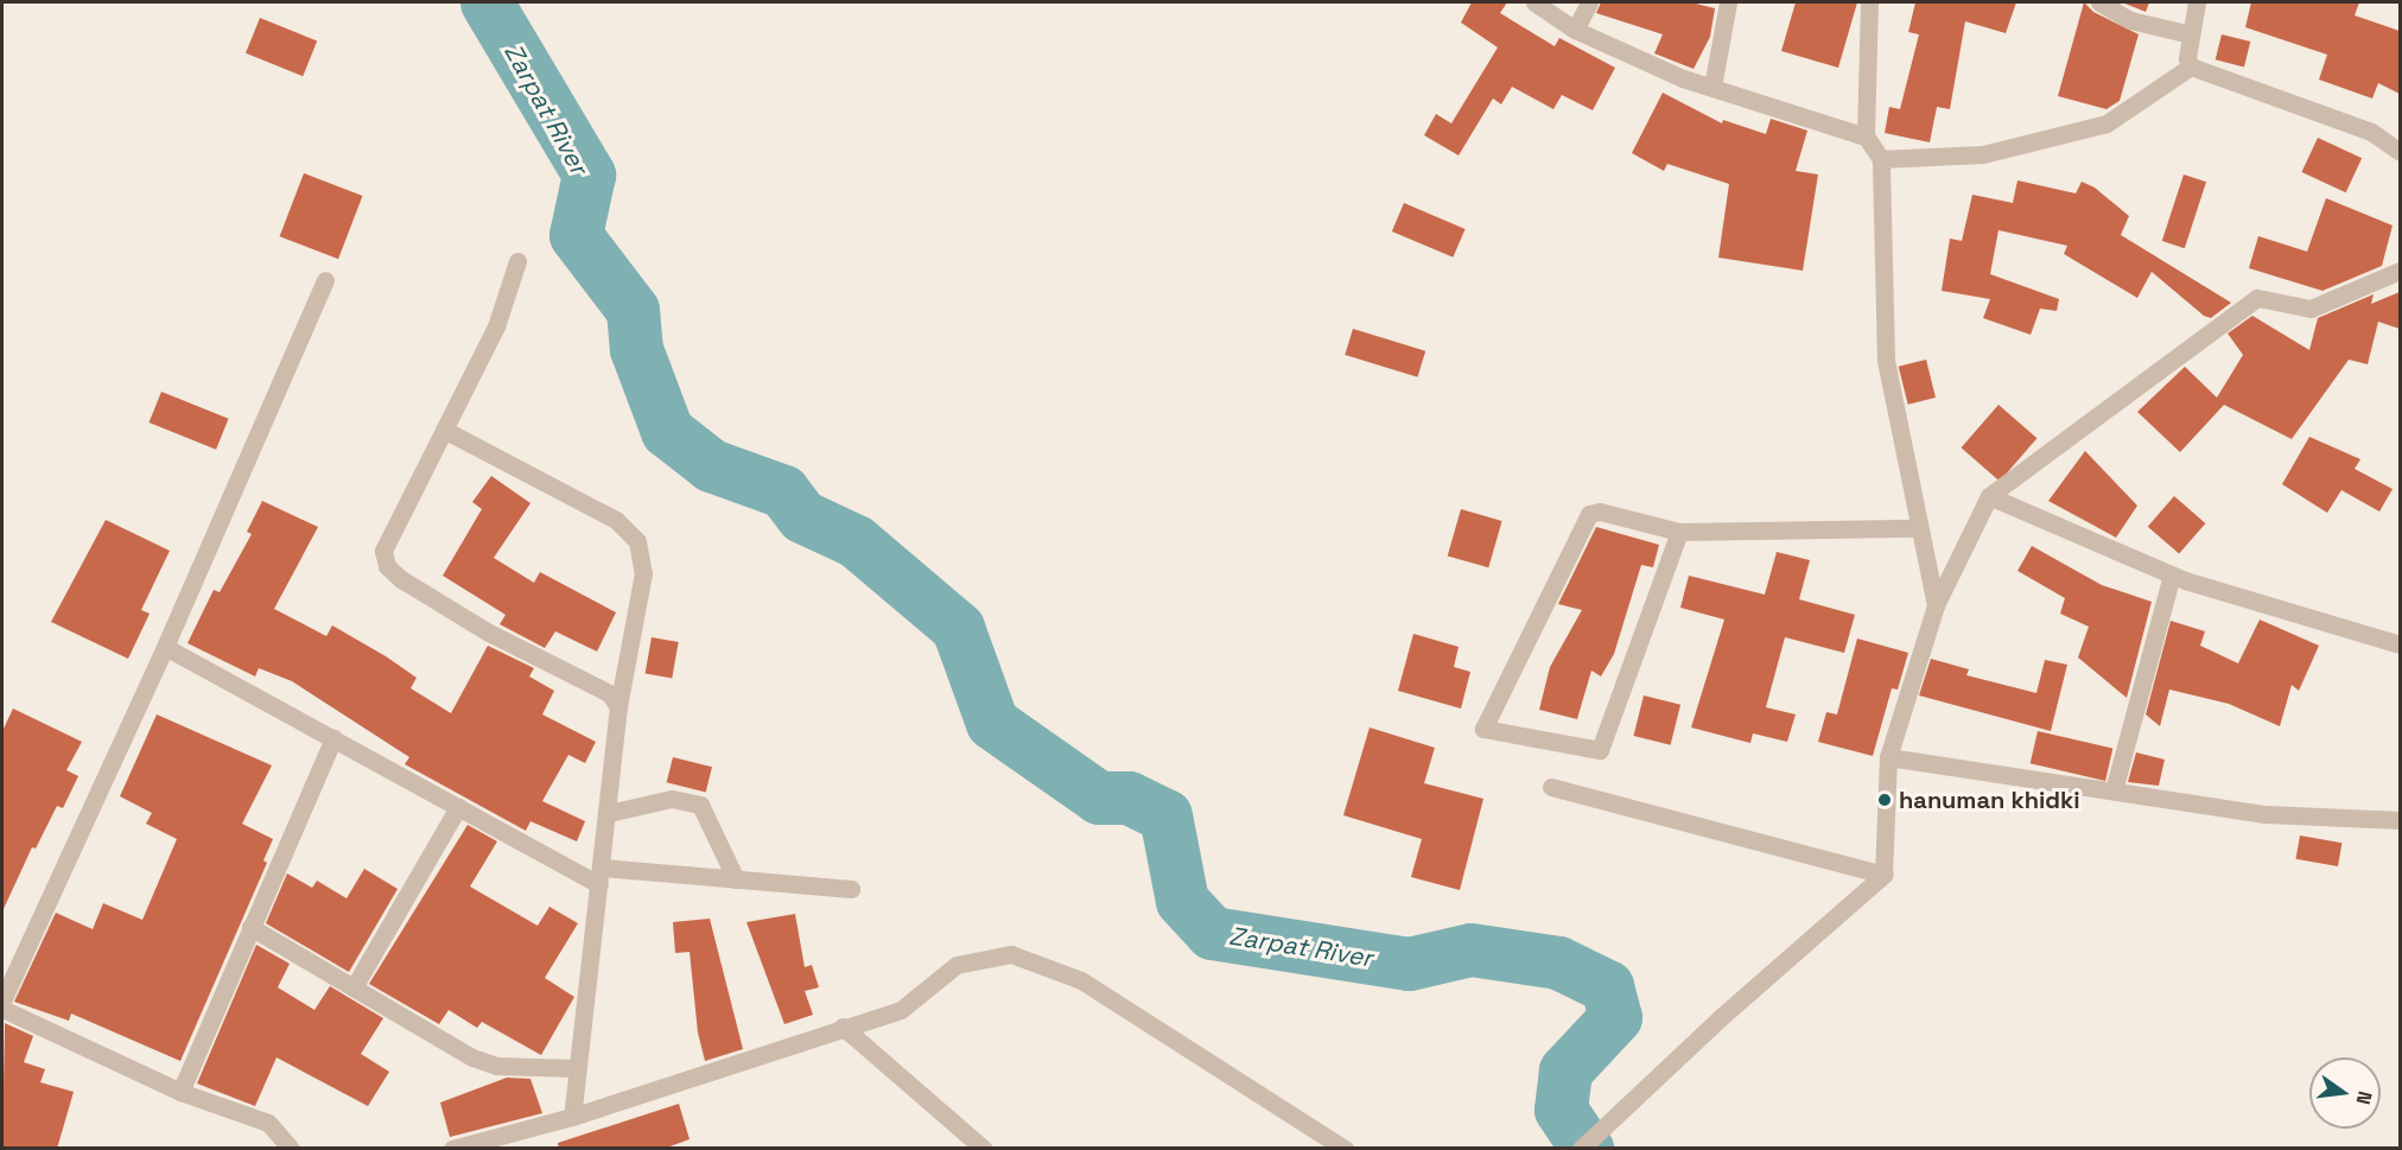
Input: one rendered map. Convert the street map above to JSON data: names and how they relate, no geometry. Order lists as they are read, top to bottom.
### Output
{
  "water": ["Zarpat River"],
  "places": ["hanuman khidki"],
  "north": "right"
}
